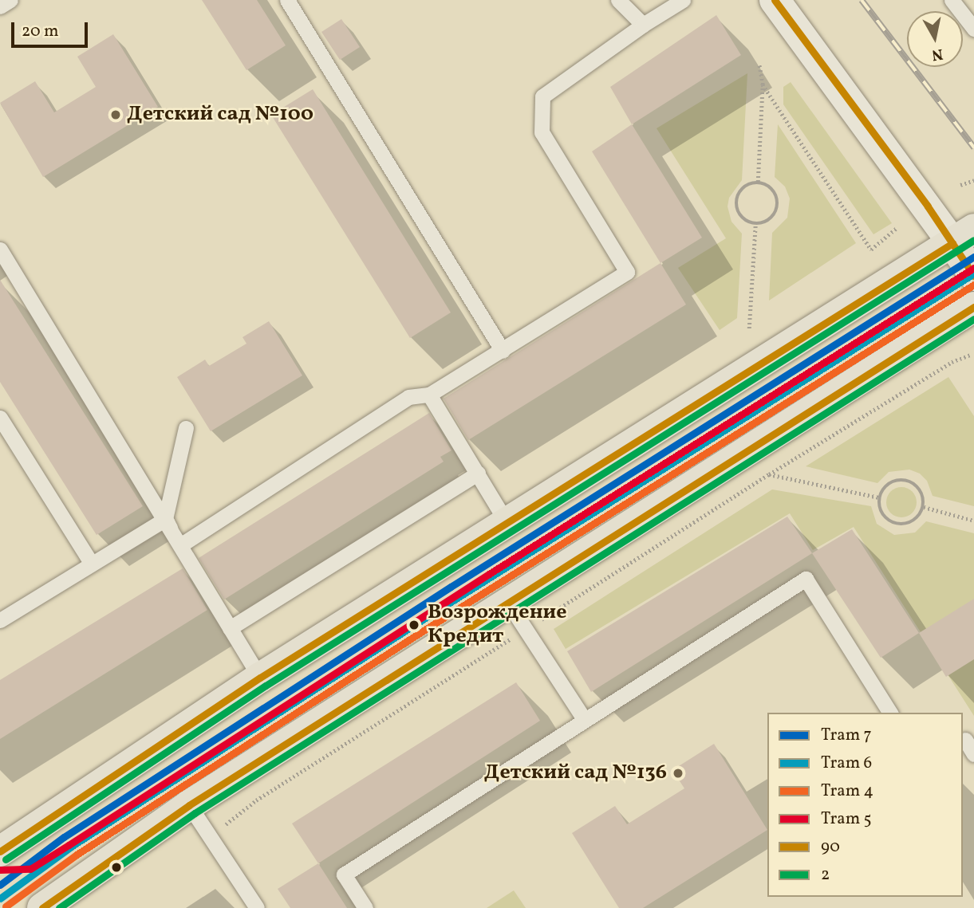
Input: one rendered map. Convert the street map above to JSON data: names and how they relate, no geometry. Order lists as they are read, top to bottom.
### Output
{
  "places": ["Детский сад №100", "Возрождение Кредит", "Детский сад №136"],
  "lines": [
    "transit line 90",
    "transit line 2",
    "tram line 7",
    "tram line 5",
    "tram line 6",
    "tram line 4"
  ],
  "legend": [
    "Tram 7",
    "Tram 6",
    "Tram 4",
    "Tram 5",
    "90",
    "2"
  ],
  "scale_bar": "20 m",
  "north": "bottom"
}
